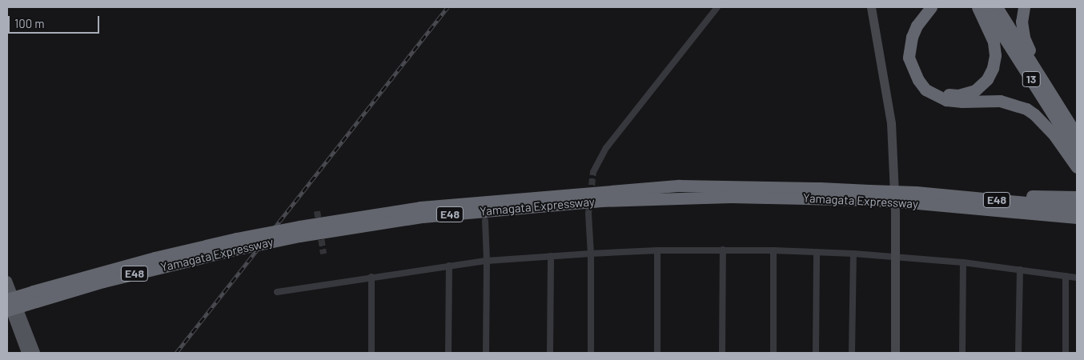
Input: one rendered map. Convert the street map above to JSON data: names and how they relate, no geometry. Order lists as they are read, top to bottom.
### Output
{
  "streets": {
    "highway": ["13", "E48", "Yamagata Expressway"]
  },
  "scale_bar": "100 m"
}
